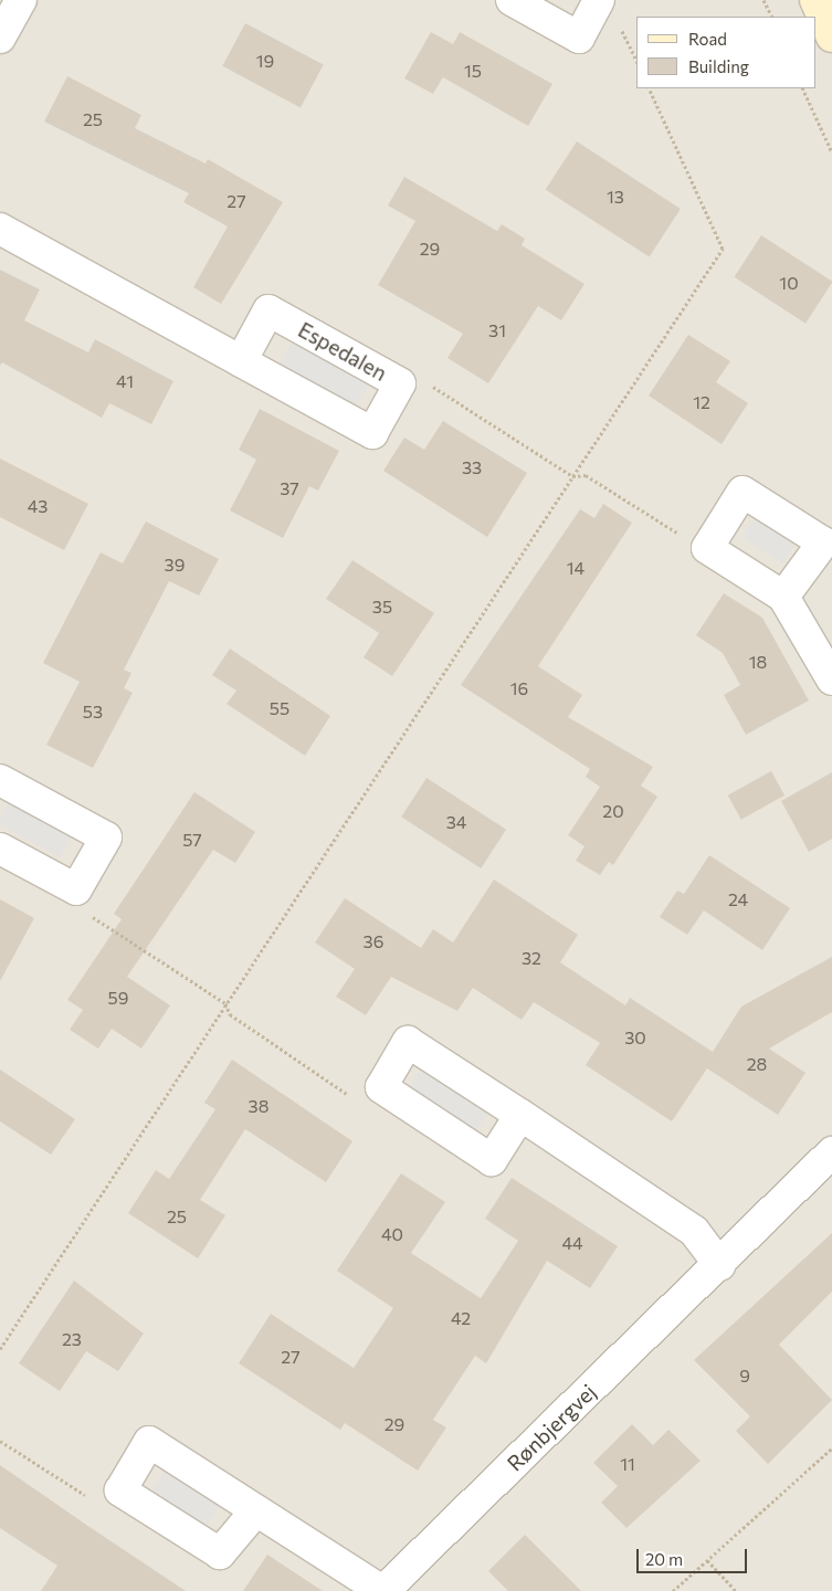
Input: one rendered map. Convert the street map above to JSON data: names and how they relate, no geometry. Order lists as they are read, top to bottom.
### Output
{
  "streets": {
    "street": ["Espedalen", "Rønbjergvej"]
  },
  "house_numbers": [
    "19",
    "15",
    "25",
    "13",
    "27",
    "29",
    "10",
    "31",
    "41",
    "12",
    "33",
    "37",
    "43",
    "39",
    "14",
    "35",
    "18",
    "16",
    "55",
    "53",
    "20",
    "34",
    "57",
    "24",
    "36",
    "32",
    "59",
    "30",
    "28",
    "38",
    "25",
    "40",
    "44",
    "42",
    "23",
    "27",
    "9",
    "29",
    "11"
  ],
  "legend": ["Road", "Building"],
  "scale_bar": "20 m"
}
